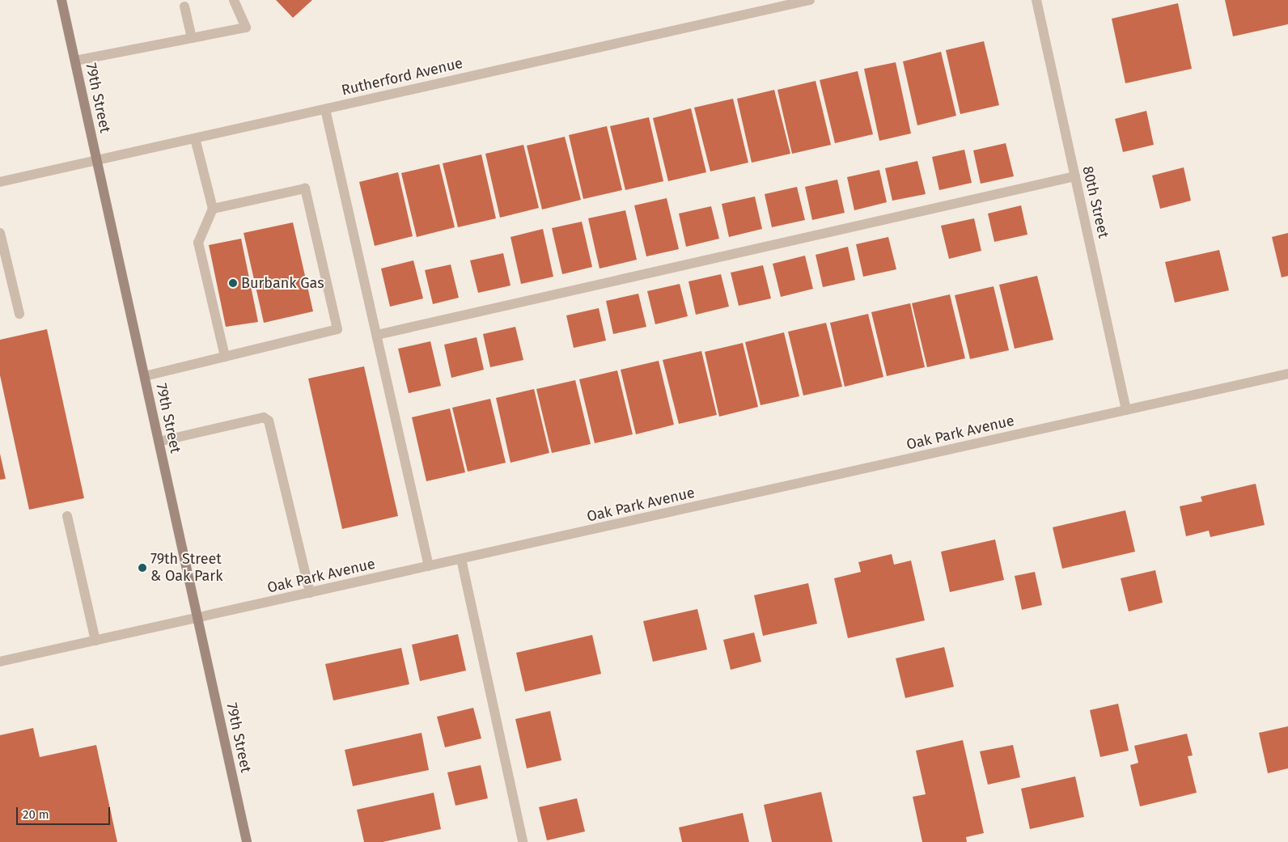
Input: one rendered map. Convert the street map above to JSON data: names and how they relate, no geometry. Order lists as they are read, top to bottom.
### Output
{
  "streets": {
    "main road": ["79th Street"],
    "street": ["Rutherford Avenue", "80th Street", "Oak Park Avenue"]
  },
  "crossings": [
    ["Rutherford Avenue", "79th Street"],
    ["79th Street", "Oak Park Avenue"],
    ["80th Street", "Oak Park Avenue"]
  ],
  "places": ["Burbank Gas", "79th Street & Oak Park"],
  "scale_bar": "20 m"
}
